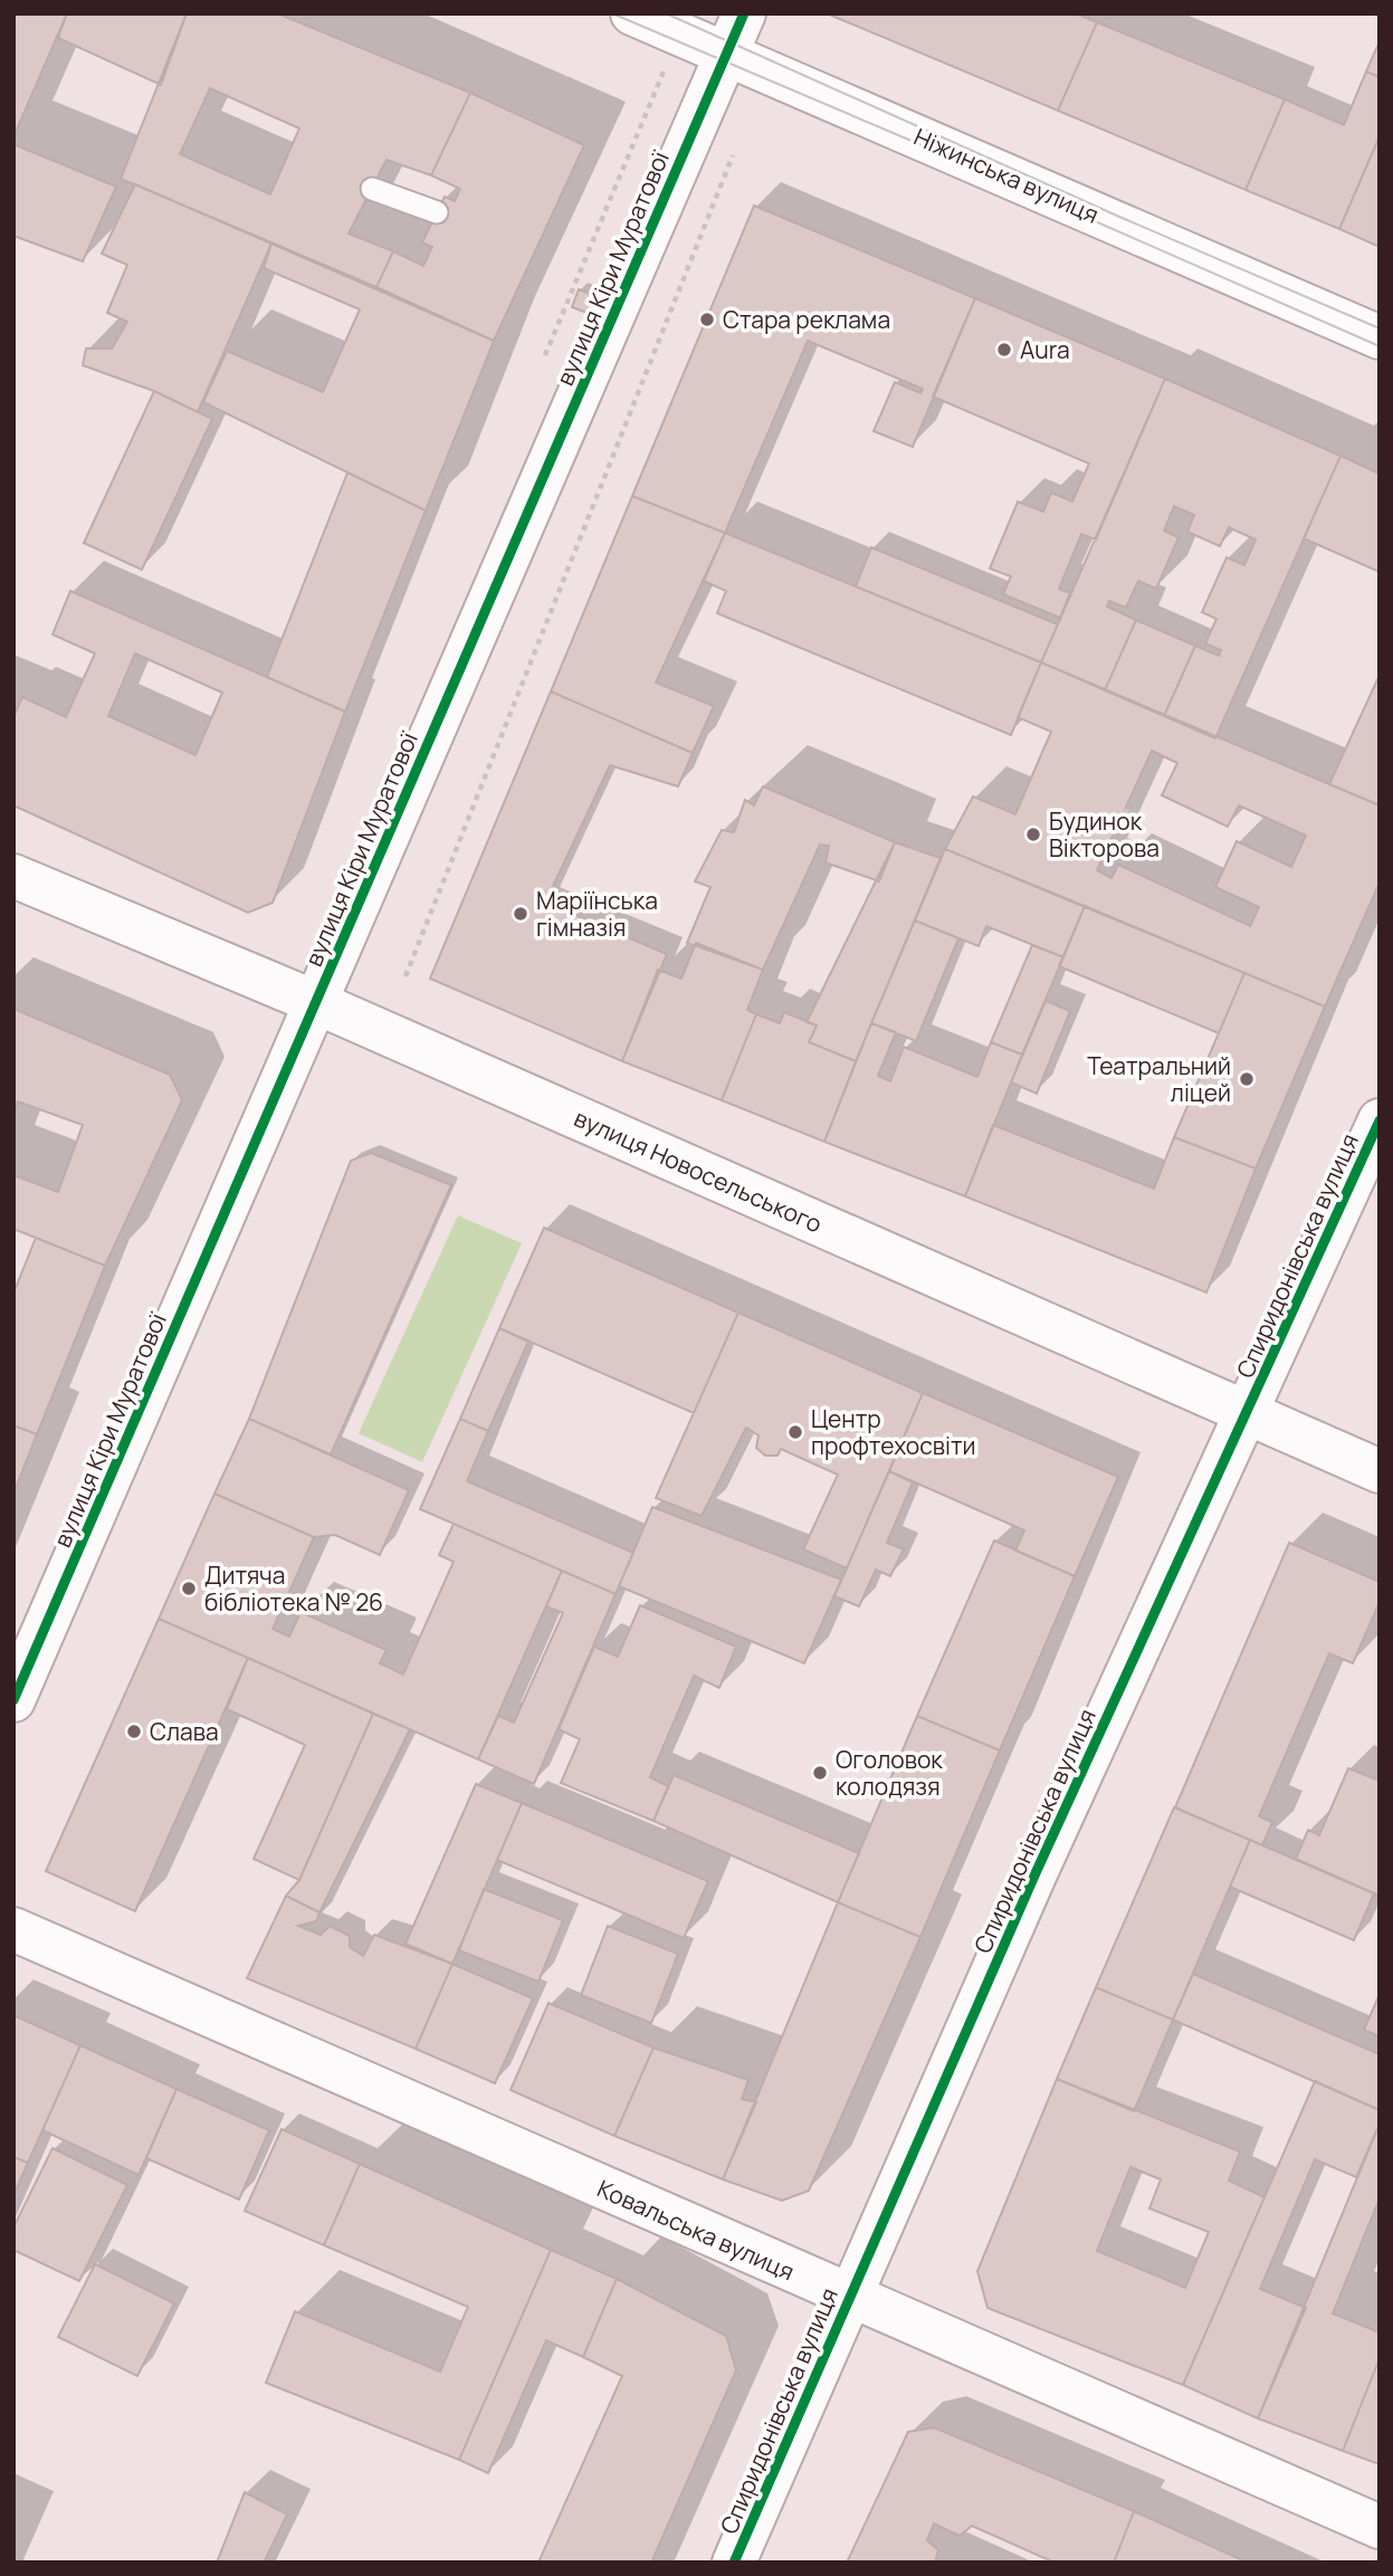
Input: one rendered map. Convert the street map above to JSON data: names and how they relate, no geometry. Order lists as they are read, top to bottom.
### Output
{
  "streets": {
    "street": [
      "Ніжинська вулиця",
      "вулиця Кіри Муратової",
      "вулиця Новосельського",
      "Спиридонівська вулиця",
      "Ковальська вулиця"
    ]
  },
  "crossings": [
    ["Ніжинська вулиця", "вулиця Кіри Муратової"],
    ["вулиця Кіри Муратової", "вулиця Новосельського"],
    ["вулиця Новосельського", "Спиридонівська вулиця"],
    ["Спиридонівська вулиця", "Ковальська вулиця"]
  ],
  "places": [
    "Стара реклама",
    "Aura",
    "Будинок Вікторова",
    "Маріїнська гімназія",
    "Театральний ліцей",
    "Центр профтехосвіти",
    "Дитяча бібліотека № 26",
    "Слава",
    "Оголовок колодязя"
  ]
}
